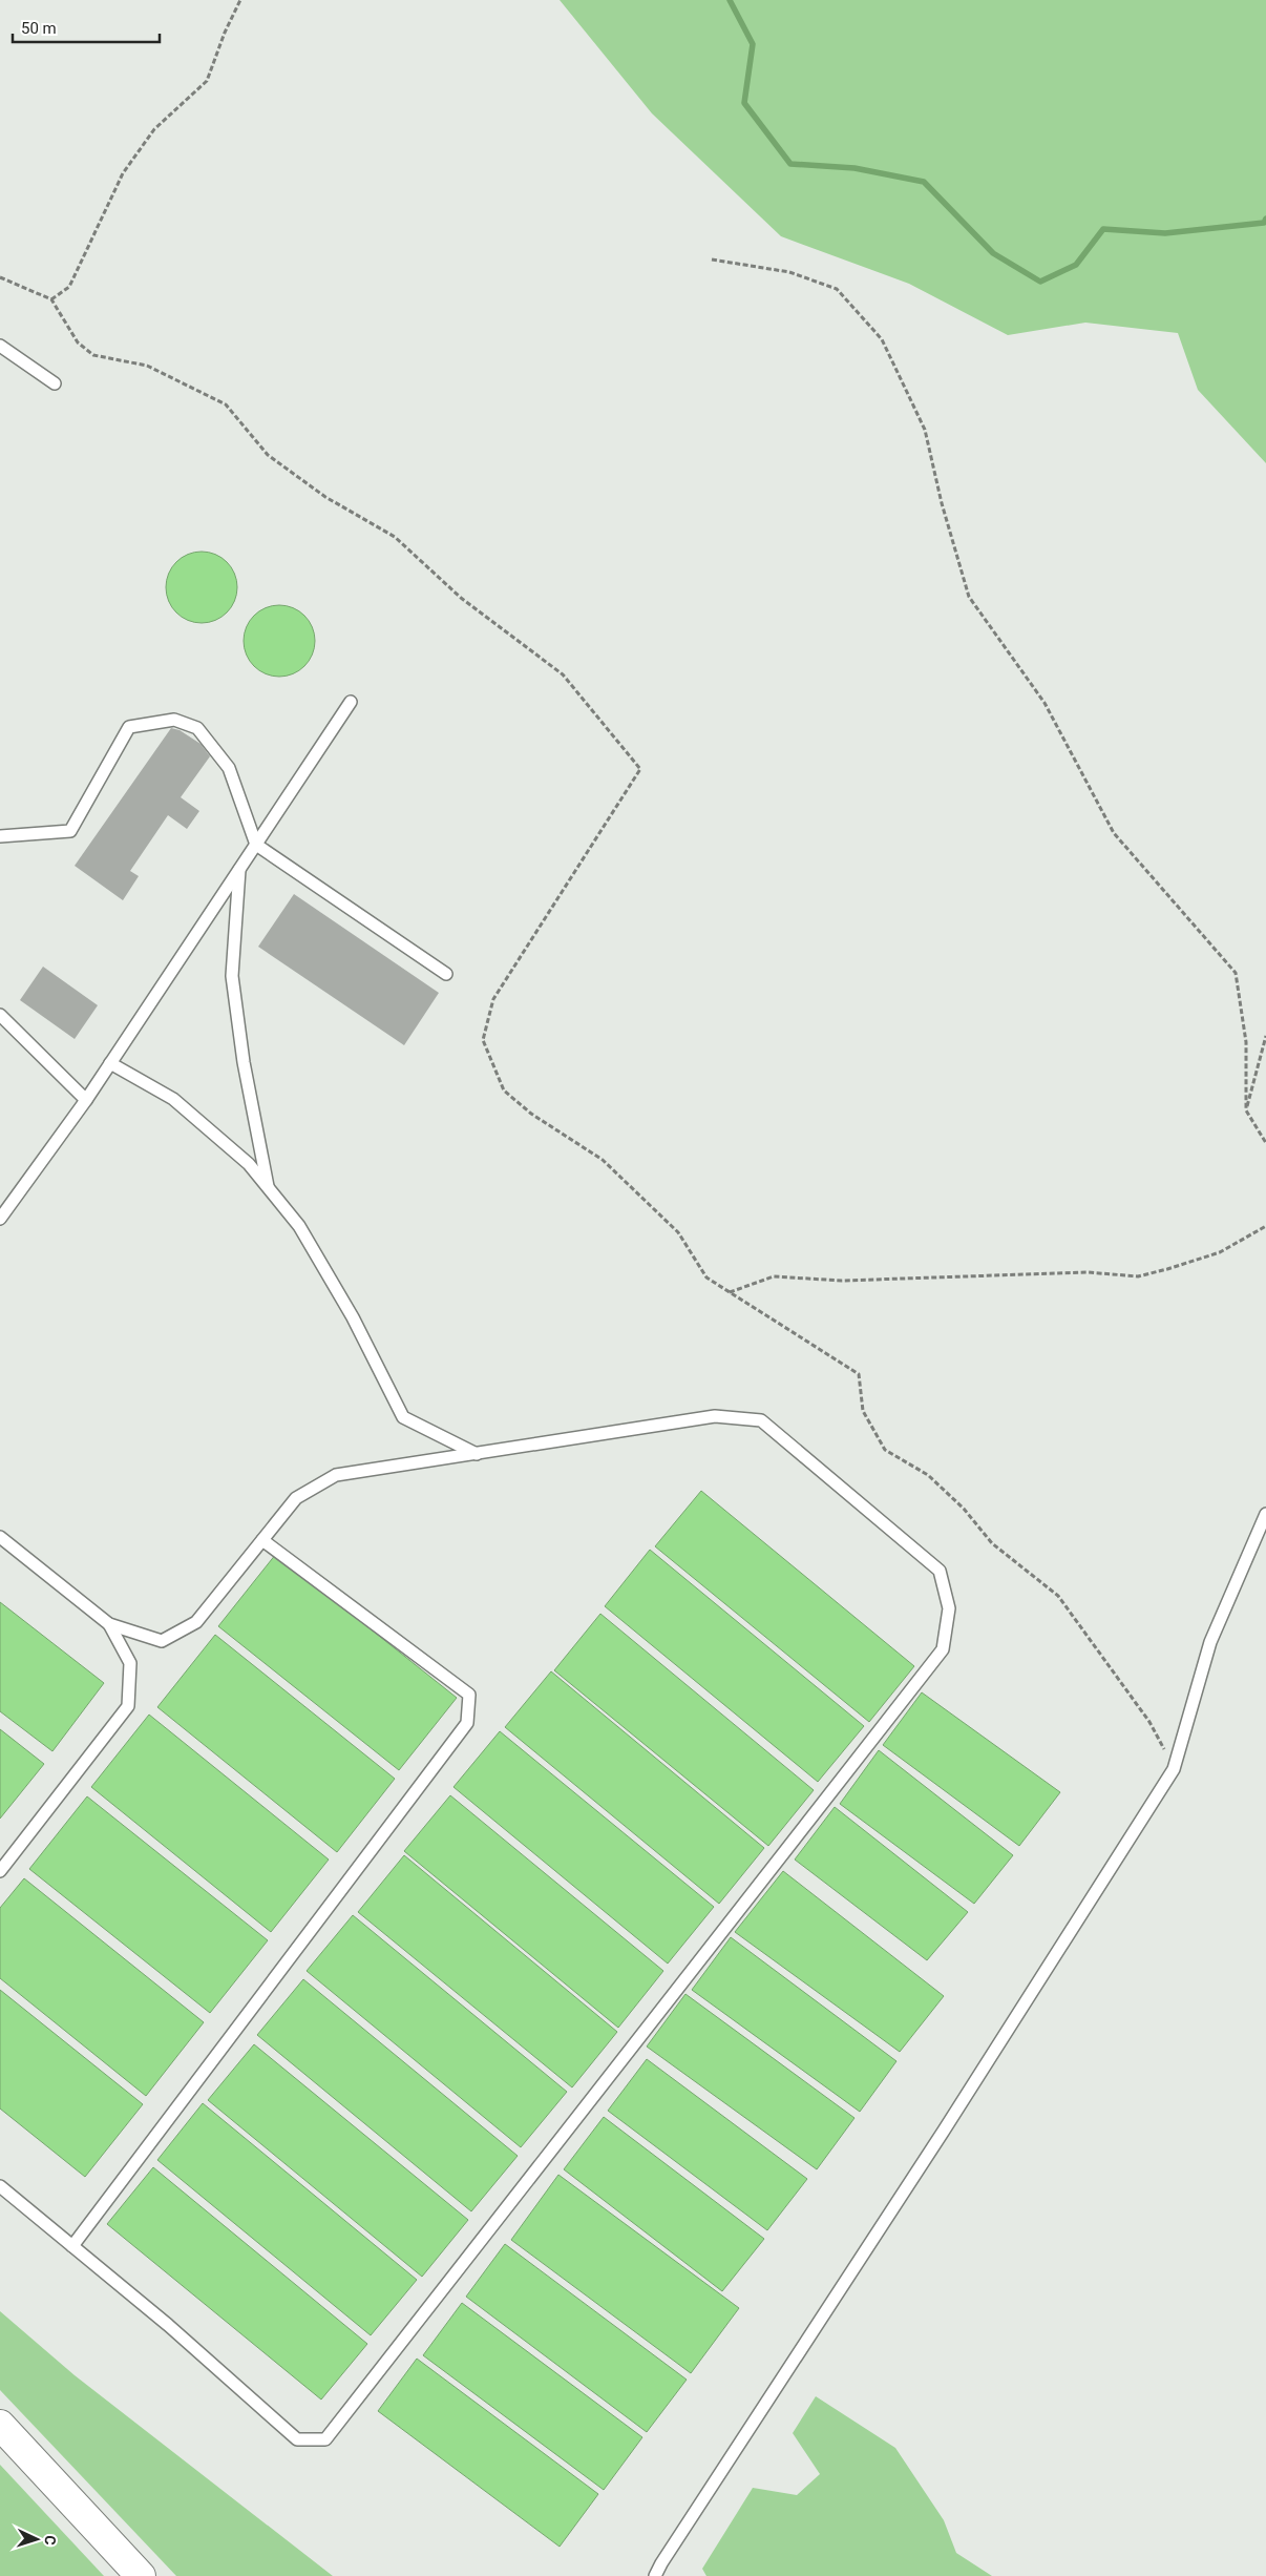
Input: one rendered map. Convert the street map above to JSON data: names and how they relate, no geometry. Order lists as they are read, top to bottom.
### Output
{
  "scale_bar": "50 m",
  "north": "right"
}
